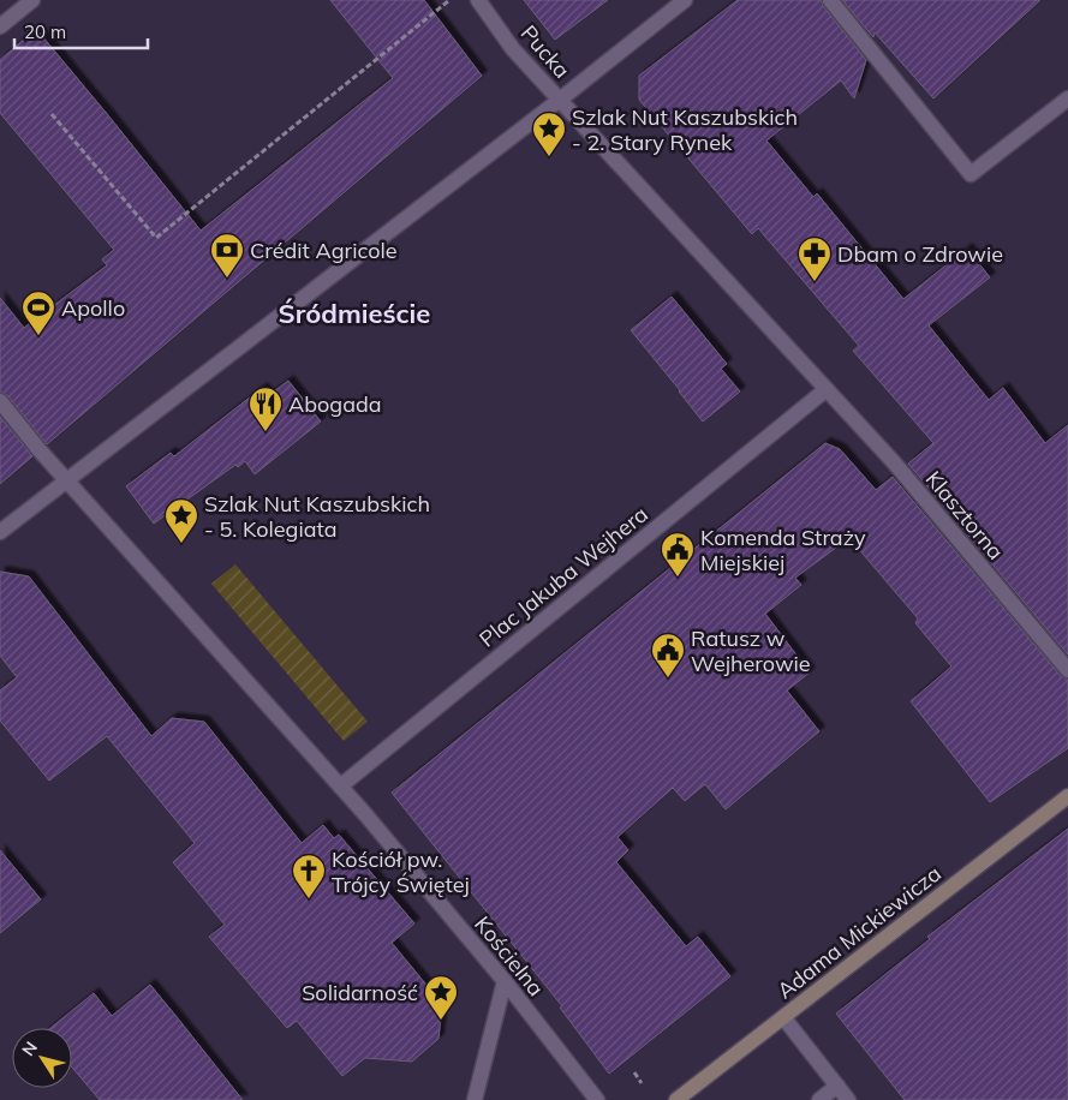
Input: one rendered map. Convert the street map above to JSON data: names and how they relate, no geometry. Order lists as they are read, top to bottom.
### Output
{
  "streets": {
    "street": [
      "Pucka",
      "Klasztorna",
      "Plac Jakuba Wejhera",
      "Adama Mickiewicza",
      "Kościelna"
    ]
  },
  "crossings": [
    ["Klasztorna", "Plac Jakuba Wejhera"],
    ["Plac Jakuba Wejhera", "Kościelna"]
  ],
  "districts": ["Śródmieście"],
  "places": {
    "place": ["Szlak Nut Kaszubskich - 2. Stary Rynek", "Szlak Nut Kaszubskich - 5. Kolegiata", "Solidarność"],
    "bank": ["Crédit Agricole"],
    "pharmacy": ["Dbam o Zdrowie"],
    "sports": ["Apollo"],
    "restaurant": ["Abogada"],
    "public building": ["Komenda Straży Miejskiej", "Ratusz w Wejherowie"],
    "church": ["Kościół pw. Trójcy Świętej"]
  },
  "scale_bar": "20 m",
  "north": "top left"
}
